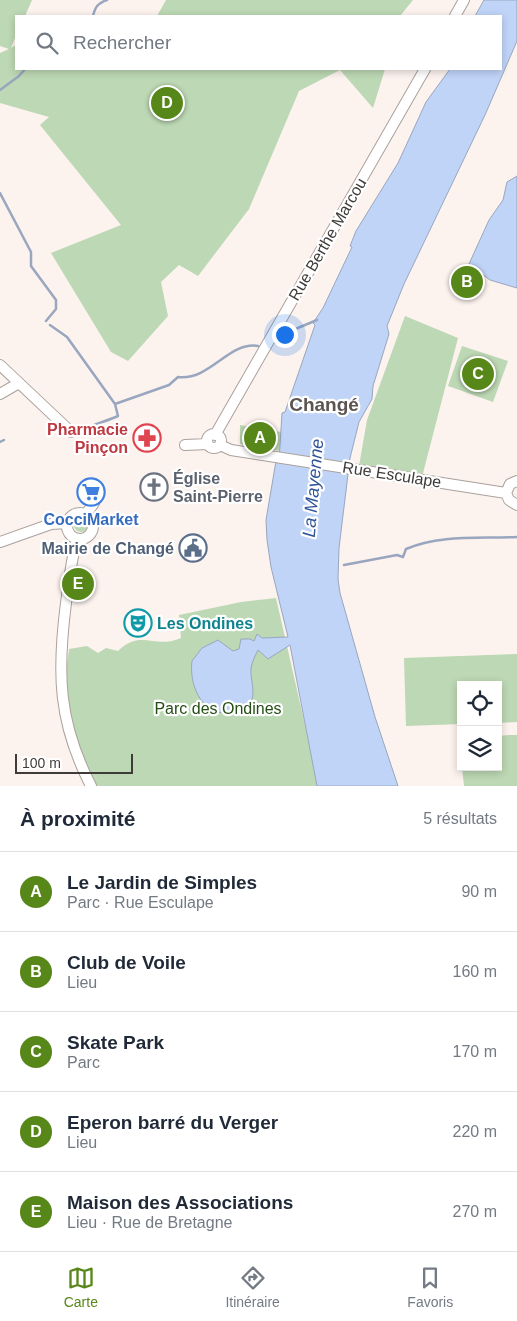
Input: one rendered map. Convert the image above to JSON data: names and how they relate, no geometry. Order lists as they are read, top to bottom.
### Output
{
  "streets": {
    "street": ["Rue Berthe Marcou", "Rue Esculape"]
  },
  "crossings": [
    ["Rue Berthe Marcou", "Rue Esculape"]
  ],
  "districts": ["Changé"],
  "water": ["La Mayenne"],
  "parks": ["Parc des Ondines"],
  "places": {
    "pharmacy": ["Pharmacie Pinçon"],
    "church": ["Église Saint-Pierre"],
    "supermarket": ["CocciMarket"],
    "public building": ["Mairie de Changé"],
    "theatre": ["Les Ondines"]
  },
  "scale_bar": "100 m",
  "page": {
    "search": "Rechercher",
    "pins": [
      "D",
      "B",
      "C",
      "A",
      "E"
    ],
    "scale": "100 m",
    "heading": ["À proximité", "5 résultats"],
    "list": [
      {
        "mark": "A",
        "name": "Le Jardin de Simples",
        "note": "Parc · Rue Esculape",
        "value": "90 m"
      },
      {
        "mark": "B",
        "name": "Club de Voile",
        "note": "Lieu",
        "value": "160 m"
      },
      {
        "mark": "C",
        "name": "Skate Park",
        "note": "Parc",
        "value": "170 m"
      },
      {
        "mark": "D",
        "name": "Eperon barré du Verger",
        "note": "Lieu",
        "value": "220 m"
      },
      {
        "mark": "E",
        "name": "Maison des Associations",
        "note": "Lieu · Rue de Bretagne",
        "value": "270 m"
      }
    ],
    "nav": ["Carte", "Itinéraire", "Favoris"]
  }
}
